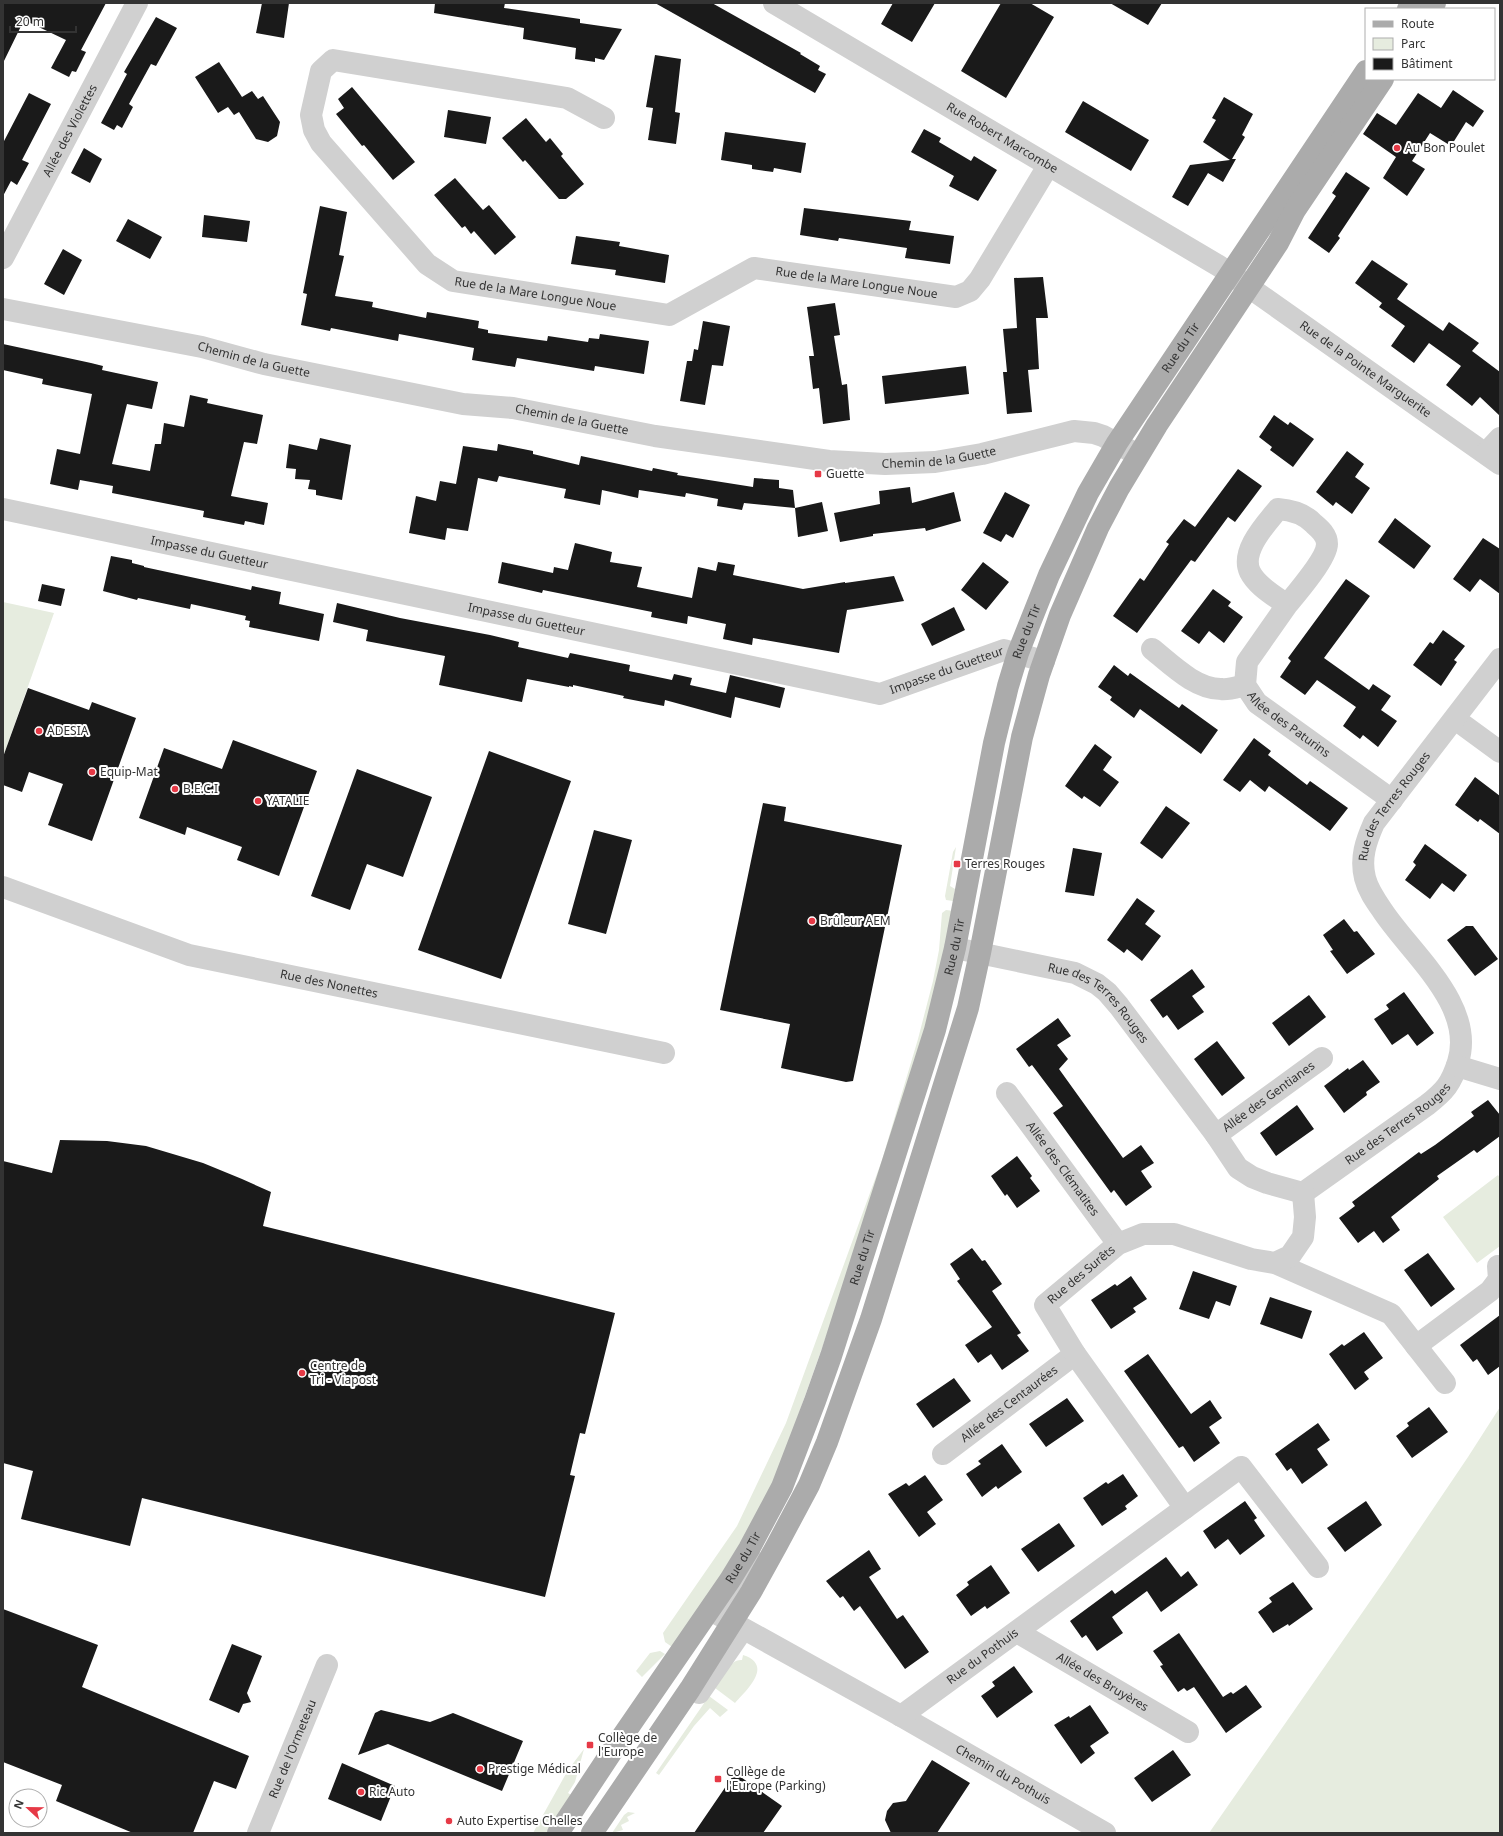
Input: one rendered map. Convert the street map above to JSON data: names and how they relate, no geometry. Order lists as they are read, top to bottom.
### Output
{
  "streets": {
    "main road": ["Rue du Tir"],
    "street": [
      "Allée des Violettes",
      "Rue Robert Marcombe",
      "Rue de la Mare Longue Noue",
      "Chemin de la Guette",
      "Rue de la Pointe Marguerite",
      "Impasse du Guetteur",
      "Allée des Paturins",
      "Rue des Terres Rouges",
      "Rue des Nonettes",
      "Allée des Gentianes",
      "Allée des Clématites",
      "Rue des Surêts",
      "Allée des Centaurées",
      "Rue du Pothuis",
      "Allée des Bruyères",
      "Rue de l'Ormeteau",
      "Chemin du Pothuis"
    ]
  },
  "crossings": [
    ["Rue Robert Marcombe", "Rue de la Mare Longue Noue"],
    ["Rue Robert Marcombe", "Rue du Tir"],
    ["Rue Robert Marcombe", "Rue de la Pointe Marguerite"],
    ["Rue du Tir", "Chemin de la Guette"],
    ["Rue du Tir", "Rue de la Pointe Marguerite"],
    ["Rue du Tir", "Impasse du Guetteur"],
    ["Rue du Tir", "Rue des Terres Rouges"],
    ["Allée des Paturins", "Rue des Terres Rouges"],
    ["Rue des Terres Rouges", "Allée des Gentianes"],
    ["Allée des Clématites", "Rue des Surêts"],
    ["Rue des Surêts", "Allée des Centaurées"],
    ["Rue des Surêts", "Rue du Pothuis"],
    ["Rue du Pothuis", "Allée des Bruyères"],
    ["Rue du Pothuis", "Chemin du Pothuis"]
  ],
  "places": {
    "other": [
      "Au Bon Poulet",
      "ADESIA",
      "Equip-Mat",
      "B.E.C.I",
      "YATALIE",
      "Brûleur AEM",
      "Centre de Tri - Viapost",
      "Prestige Médical",
      "Ric Auto",
      "Auto Expertise Chelles"
    ],
    "transit": [
      "Guette",
      "Terres Rouges",
      "Collège de l'Europe",
      "Collège de l'Europe (Parking)"
    ]
  },
  "legend": ["Route", "Parc", "Bâtiment"],
  "scale_bar": "20 m",
  "north": "left"
}
